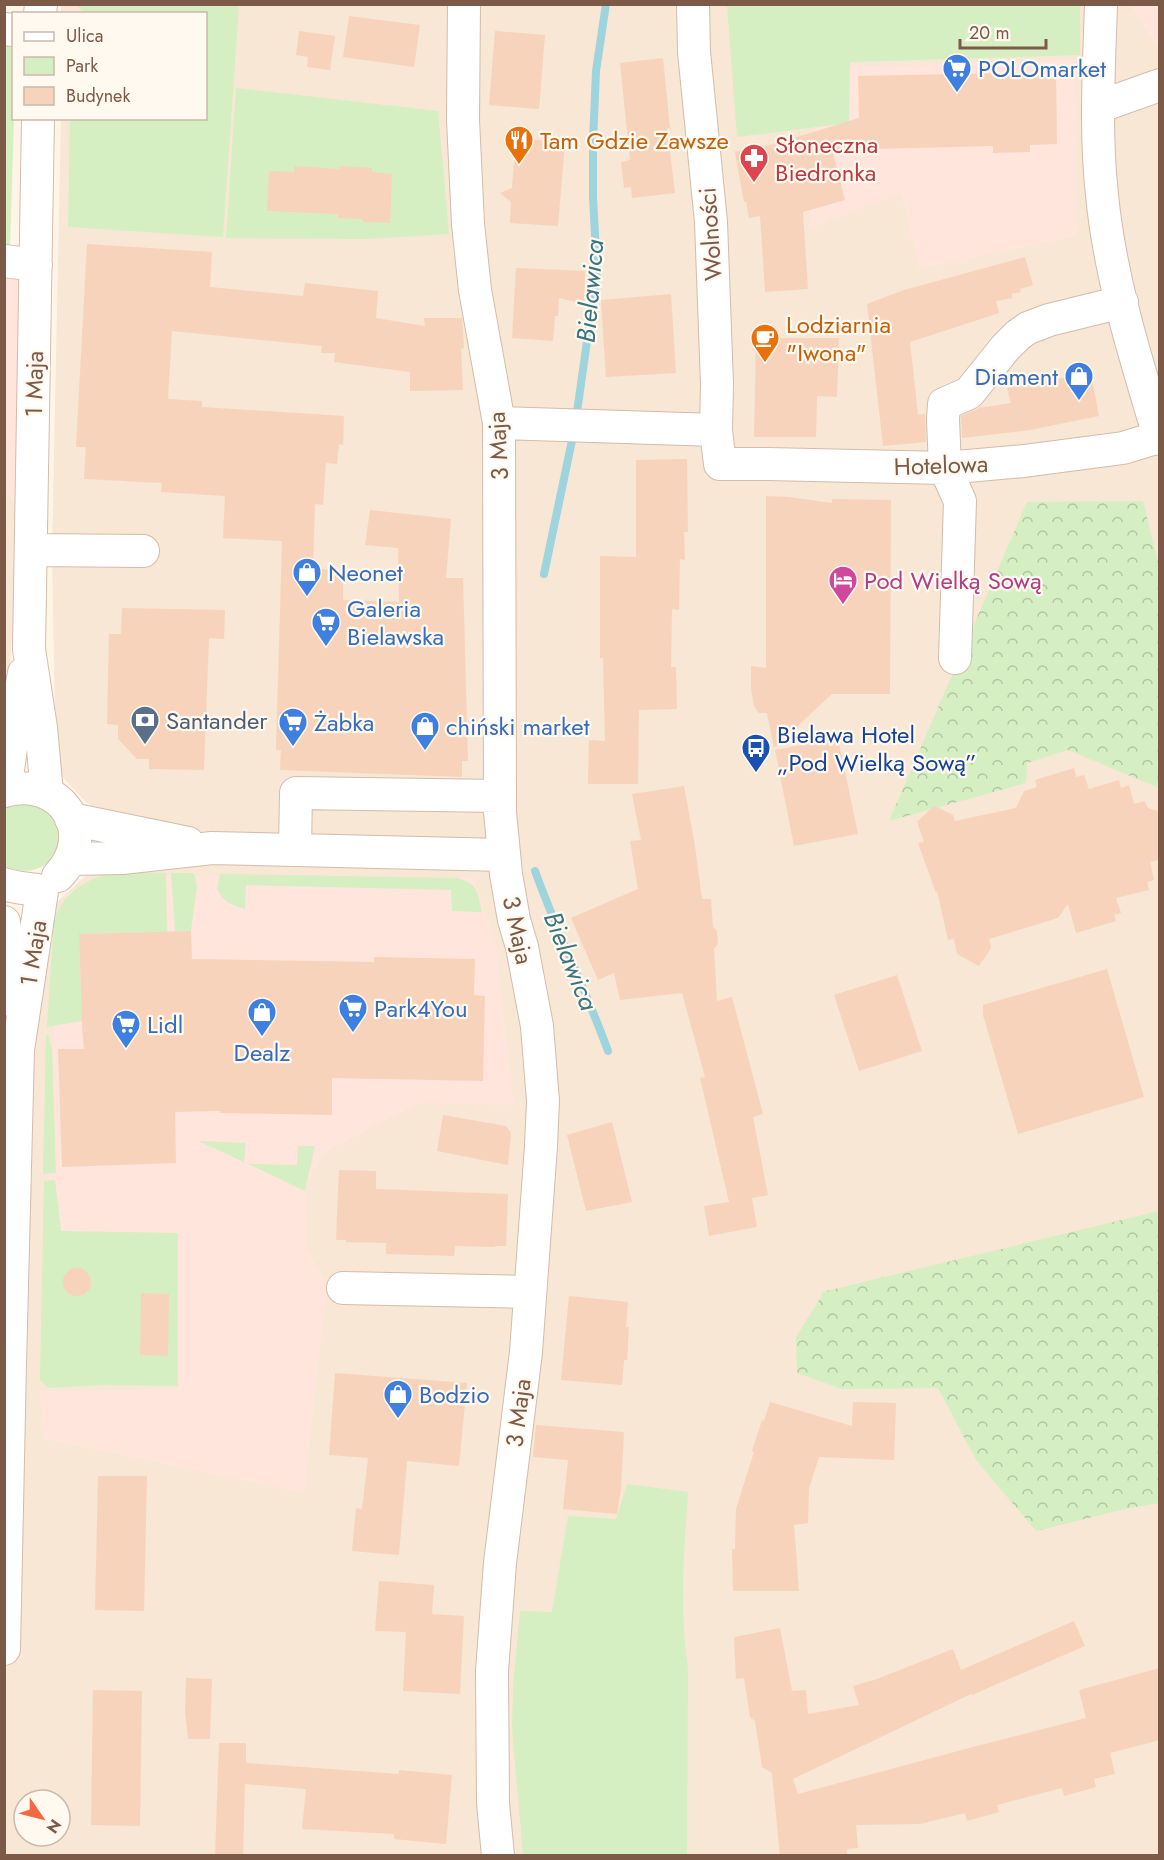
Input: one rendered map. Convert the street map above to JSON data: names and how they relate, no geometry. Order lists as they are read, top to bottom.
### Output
{
  "streets": {
    "street": [
      "Wolności",
      "1 Maja",
      "3 Maja",
      "Hotelowa"
    ]
  },
  "crossings": [
    ["Wolności", "Hotelowa"]
  ],
  "water": ["Bielawica"],
  "places": {
    "supermarket": [
      "POLOmarket",
      "Galeria Bielawska",
      "Żabka",
      "Park4You",
      "Lidl"
    ],
    "restaurant": ["Tam Gdzie Zawsze"],
    "pharmacy": ["Słoneczna Biedronka"],
    "cafe": ["Lodziarnia \"Iwona\""],
    "shop": [
      "Diament",
      "Neonet",
      "chiński market",
      "Dealz",
      "Bodzio"
    ],
    "hotel": ["Pod Wielką Sową"],
    "bank": ["Santander"],
    "bus stop": ["Bielawa Hotel „Pod Wielką Sową”"]
  },
  "legend": ["Ulica", "Park", "Budynek"],
  "scale_bar": "20 m",
  "north": "bottom right"
}
